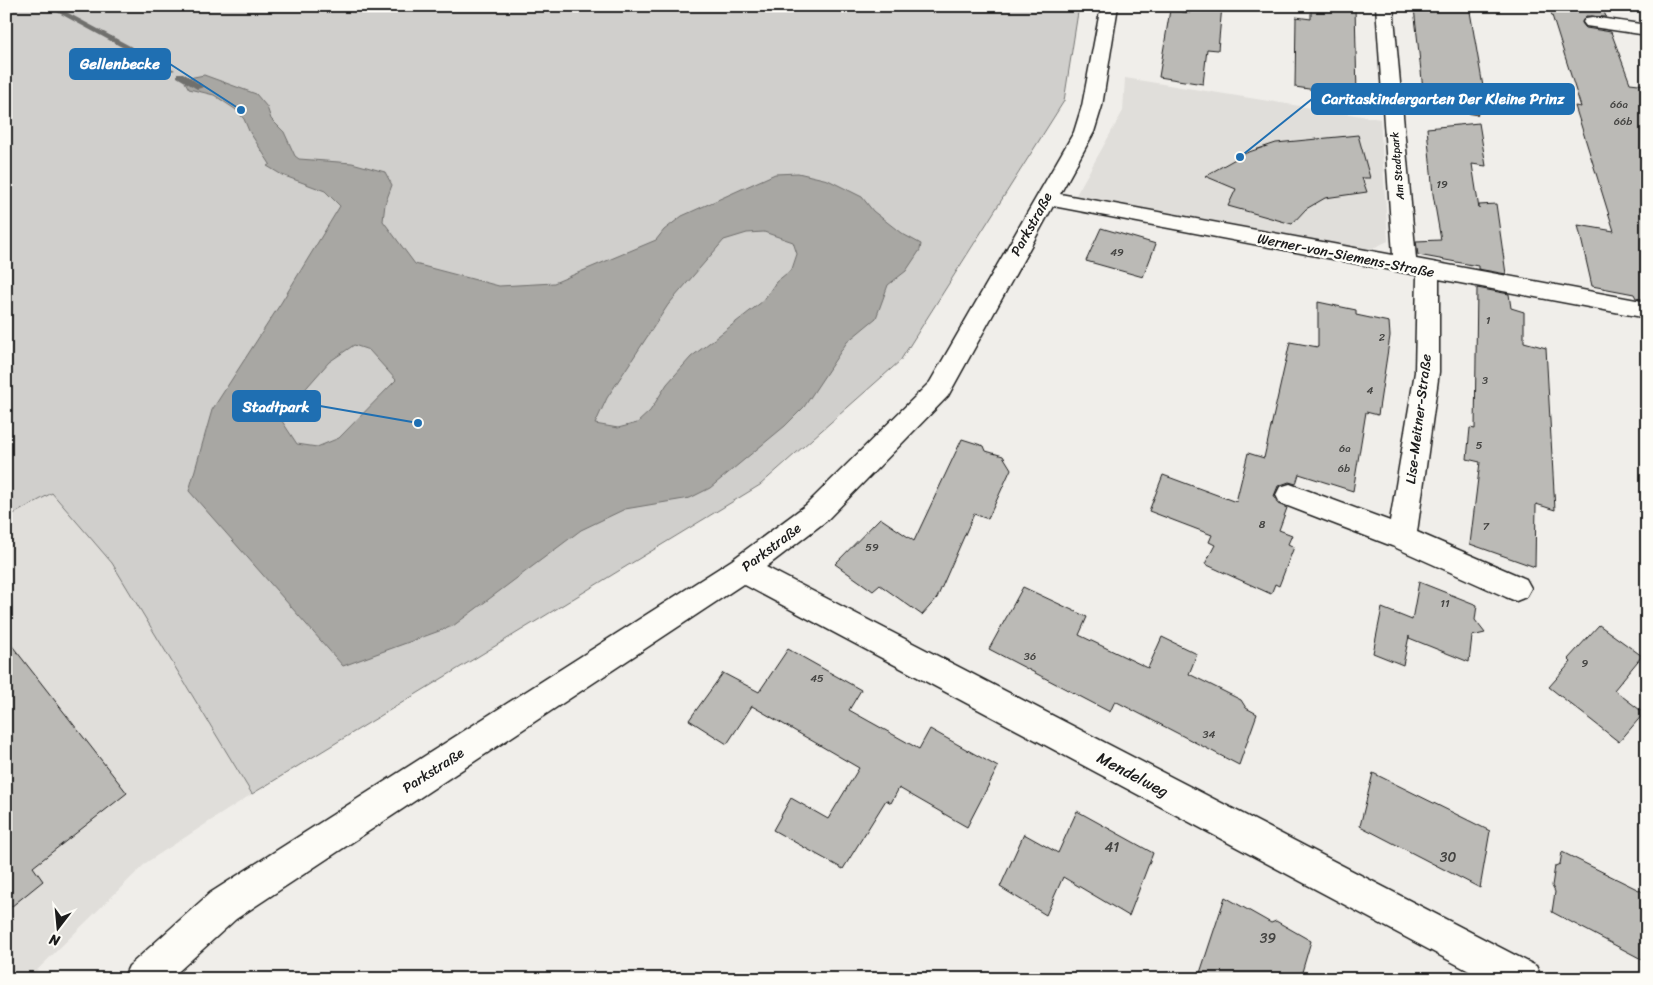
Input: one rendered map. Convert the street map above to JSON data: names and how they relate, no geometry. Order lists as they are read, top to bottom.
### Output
{
  "streets": {
    "street": [
      "Am Stadtpark",
      "Parkstraße",
      "Werner-von-Siemens-Straße",
      "Lise-Meitner-Straße",
      "Mendelweg"
    ]
  },
  "crossings": [
    ["Am Stadtpark", "Werner-von-Siemens-Straße"],
    ["Am Stadtpark", "Lise-Meitner-Straße"],
    ["Parkstraße", "Werner-von-Siemens-Straße"],
    ["Parkstraße", "Mendelweg"],
    ["Werner-von-Siemens-Straße", "Lise-Meitner-Straße"]
  ],
  "places": ["Gellenbecke", "Caritaskindergarten Der Kleine Prinz", "Stadtpark"],
  "house_numbers": [
    "66a",
    "66b",
    "19",
    "49",
    "1",
    "2",
    "3",
    "4",
    "5",
    "6a",
    "6b",
    "8",
    "7",
    "59",
    "11",
    "36",
    "9",
    "45",
    "34",
    "41",
    "30",
    "39"
  ],
  "north": "bottom"
}
